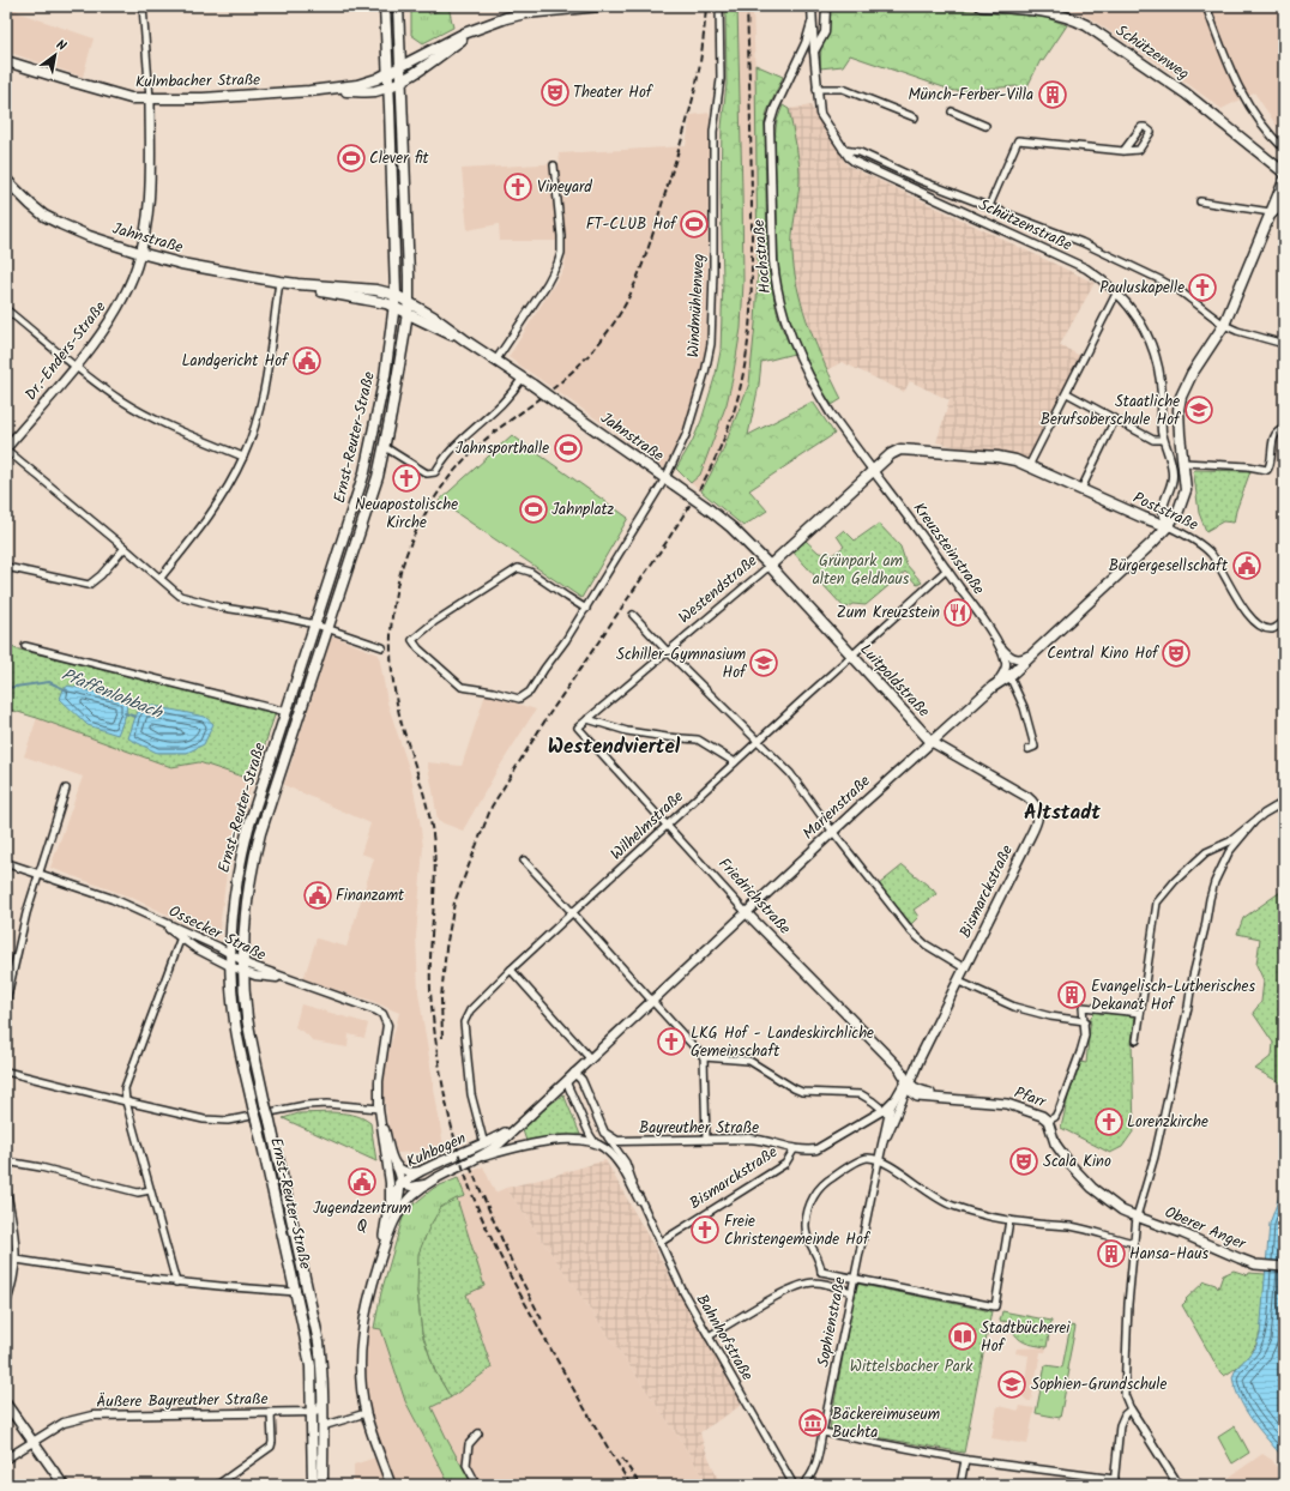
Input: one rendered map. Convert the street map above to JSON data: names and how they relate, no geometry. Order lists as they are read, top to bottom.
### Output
{
  "streets": {
    "main road": [
      "Schützenweg",
      "Kulmbacher Straße",
      "Jahnstraße",
      "Dr.-Enders-Straße",
      "Ernst-Reuter-Straße",
      "Poststraße",
      "Westendstraße",
      "Luitpoldstraße",
      "Marienstraße",
      "Bismarckstraße",
      "Friedrichstraße",
      "Pfarr",
      "Kuhbogen",
      "Oberer Anger",
      "Sophienstraße"
    ],
    "street": [
      "Schützenstraße",
      "Hochstraße",
      "Windmühlenweg",
      "Kreuzsteinstraße",
      "Wilhelmstraße",
      "Ossecker Straße",
      "Bayreuther Straße",
      "Bahnhofstraße",
      "Äußere Bayreuther Straße"
    ]
  },
  "crossings": [
    ["Kulmbacher Straße", "Dr.-Enders-Straße"],
    ["Schützenstraße", "Hochstraße"],
    ["Schützenstraße", "Poststraße"],
    ["Schützenstraße", "Marienstraße"],
    ["Jahnstraße", "Windmühlenweg"],
    ["Jahnstraße", "Dr.-Enders-Straße"],
    ["Jahnstraße", "Ernst-Reuter-Straße"],
    ["Jahnstraße", "Westendstraße"],
    ["Jahnstraße", "Luitpoldstraße"],
    ["Hochstraße", "Poststraße"],
    ["Hochstraße", "Kreuzsteinstraße"],
    ["Hochstraße", "Westendstraße"],
    ["Ernst-Reuter-Straße", "Ossecker Straße"],
    ["Ernst-Reuter-Straße", "Äußere Bayreuther Straße"],
    ["Poststraße", "Kreuzsteinstraße"],
    ["Poststraße", "Westendstraße"],
    ["Poststraße", "Marienstraße"],
    ["Kreuzsteinstraße", "Westendstraße"],
    ["Kreuzsteinstraße", "Marienstraße"],
    ["Kreuzsteinstraße", "Wilhelmstraße"],
    ["Westendstraße", "Luitpoldstraße"],
    ["Westendstraße", "Friedrichstraße"],
    ["Luitpoldstraße", "Marienstraße"],
    ["Luitpoldstraße", "Wilhelmstraße"],
    ["Luitpoldstraße", "Bismarckstraße"],
    ["Marienstraße", "Wilhelmstraße"],
    ["Marienstraße", "Friedrichstraße"],
    ["Marienstraße", "Kuhbogen"],
    ["Wilhelmstraße", "Friedrichstraße"],
    ["Wilhelmstraße", "Kuhbogen"],
    ["Bismarckstraße", "Bayreuther Straße"],
    ["Bismarckstraße", "Sophienstraße"],
    ["Bismarckstraße", "Bahnhofstraße"],
    ["Friedrichstraße", "Pfarr"],
    ["Friedrichstraße", "Sophienstraße"],
    ["Ossecker Straße", "Kuhbogen"],
    ["Pfarr", "Oberer Anger"],
    ["Pfarr", "Sophienstraße"],
    ["Bayreuther Straße", "Bahnhofstraße"]
  ],
  "districts": ["Westendviertel", "Altstadt"],
  "water": ["Pfaffenlohbach"],
  "parks": ["Grünpark am alten Geldhaus", "Wittelsbacher Park"],
  "places": {
    "theatre": ["Theater Hof", "Central Kino Hof", "Scala Kino"],
    "building": ["Münch-Ferber-Villa", "Evangelisch-Lutherisches Dekanat Hof", "Hansa-Haus"],
    "sports": [
      "Clever fit",
      "FT-CLUB Hof",
      "Jahnsporthalle",
      "Jahnplatz"
    ],
    "church": [
      "Vineyard",
      "Pauluskapelle",
      "Neuapostolische Kirche",
      "LKG Hof - Landeskirchliche Gemeinschaft",
      "Lorenzkirche",
      "Freie Christengemeinde Hof"
    ],
    "public building": [
      "Landgericht Hof",
      "Bürgergesellschaft",
      "Finanzamt",
      "Jugendzentrum Q"
    ],
    "school or university": ["Staatliche Berufsoberschule Hof", "Schiller-Gymnasium Hof", "Sophien-Grundschule"],
    "restaurant": ["Zum Kreuzstein"],
    "library": ["Stadtbücherei Hof"],
    "museum": ["Bäckereimuseum Buchta"]
  },
  "north": "top right"
}
